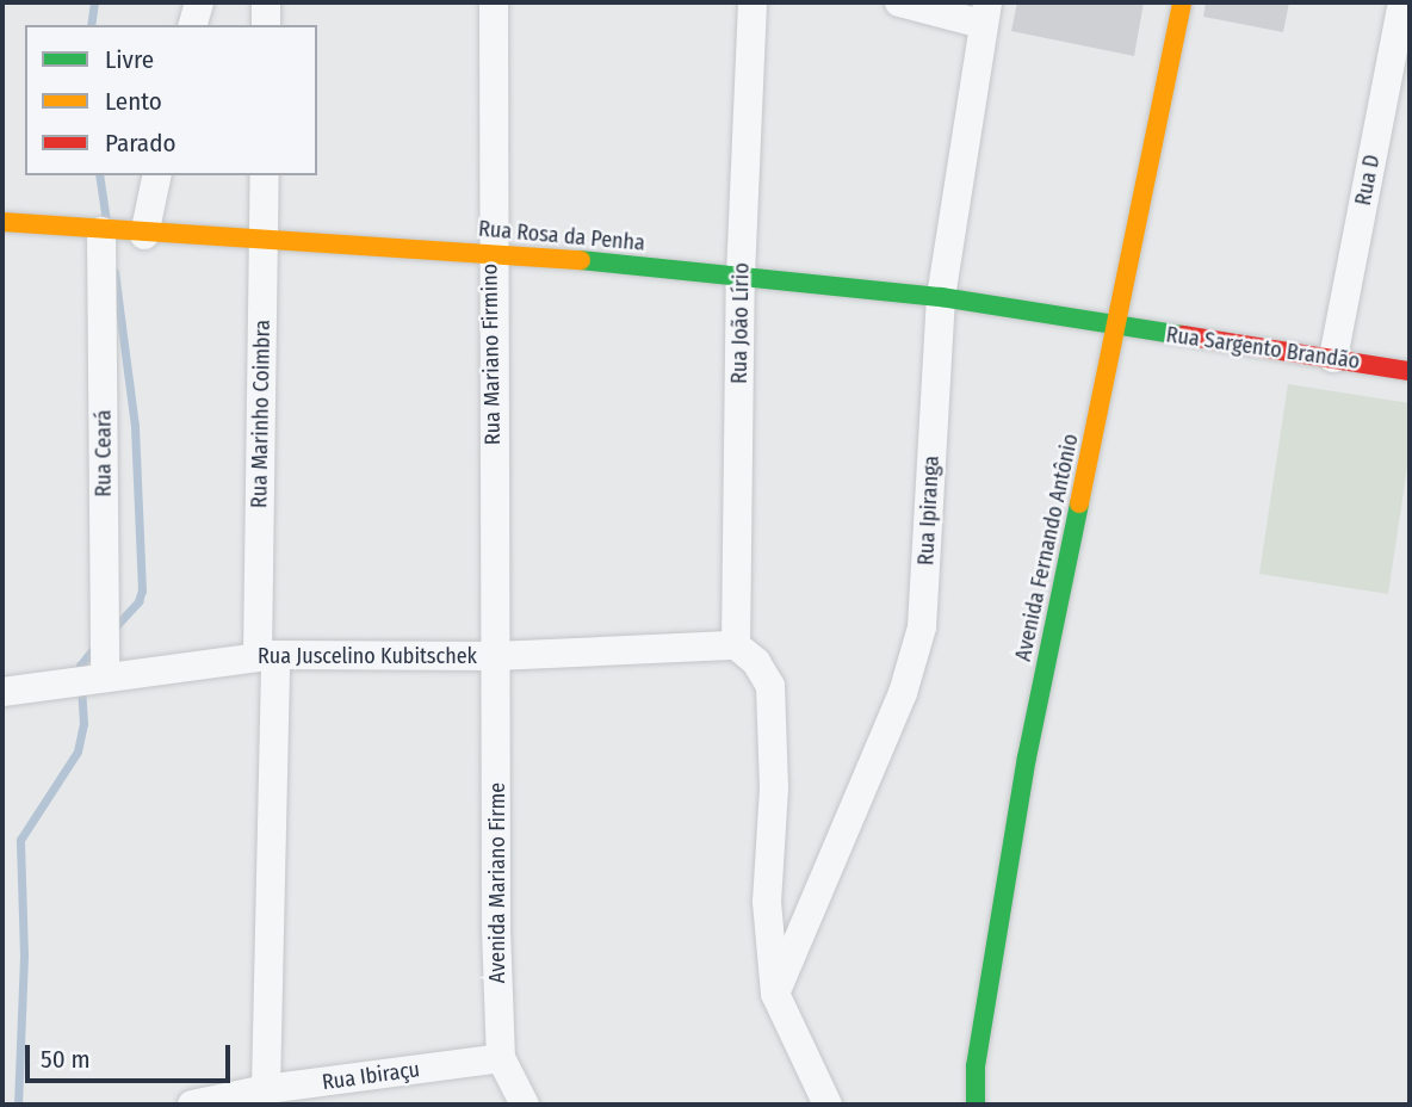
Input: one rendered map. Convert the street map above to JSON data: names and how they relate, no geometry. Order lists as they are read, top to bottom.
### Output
{
  "streets": {
    "street": [
      "Rua D",
      "Rua Rosa da Penha",
      "Rua João Lírio",
      "Rua Sargento Brandão",
      "Rua Mariano Firmino",
      "Rua Marinho Coimbra",
      "Rua Ceará",
      "Rua Ipiranga",
      "Avenida Fernando Antônio",
      "Rua Juscelino Kubitschek",
      "Avenida Mariano Firme",
      "Rua Ibiraçu"
    ]
  },
  "crossings": [
    ["Rua D", "Rua Sargento Brandão"],
    ["Rua Rosa da Penha", "Rua João Lírio"],
    ["Rua Rosa da Penha", "Rua Sargento Brandão"],
    ["Rua Rosa da Penha", "Rua Mariano Firmino"],
    ["Rua Rosa da Penha", "Rua Marinho Coimbra"],
    ["Rua Rosa da Penha", "Rua Ceará"],
    ["Rua Rosa da Penha", "Rua Ipiranga"],
    ["Rua Rosa da Penha", "Avenida Fernando Antônio"],
    ["Rua João Lírio", "Rua Juscelino Kubitschek"],
    ["Rua Sargento Brandão", "Avenida Fernando Antônio"],
    ["Rua Mariano Firmino", "Rua Juscelino Kubitschek"],
    ["Rua Mariano Firmino", "Avenida Mariano Firme"],
    ["Rua Marinho Coimbra", "Rua Juscelino Kubitschek"],
    ["Rua Marinho Coimbra", "Rua Ibiraçu"],
    ["Rua Ceará", "Rua Juscelino Kubitschek"],
    ["Rua Juscelino Kubitschek", "Avenida Mariano Firme"],
    ["Avenida Mariano Firme", "Rua Ibiraçu"]
  ],
  "legend": ["Livre", "Lento", "Parado"],
  "scale_bar": "50 m"
}
